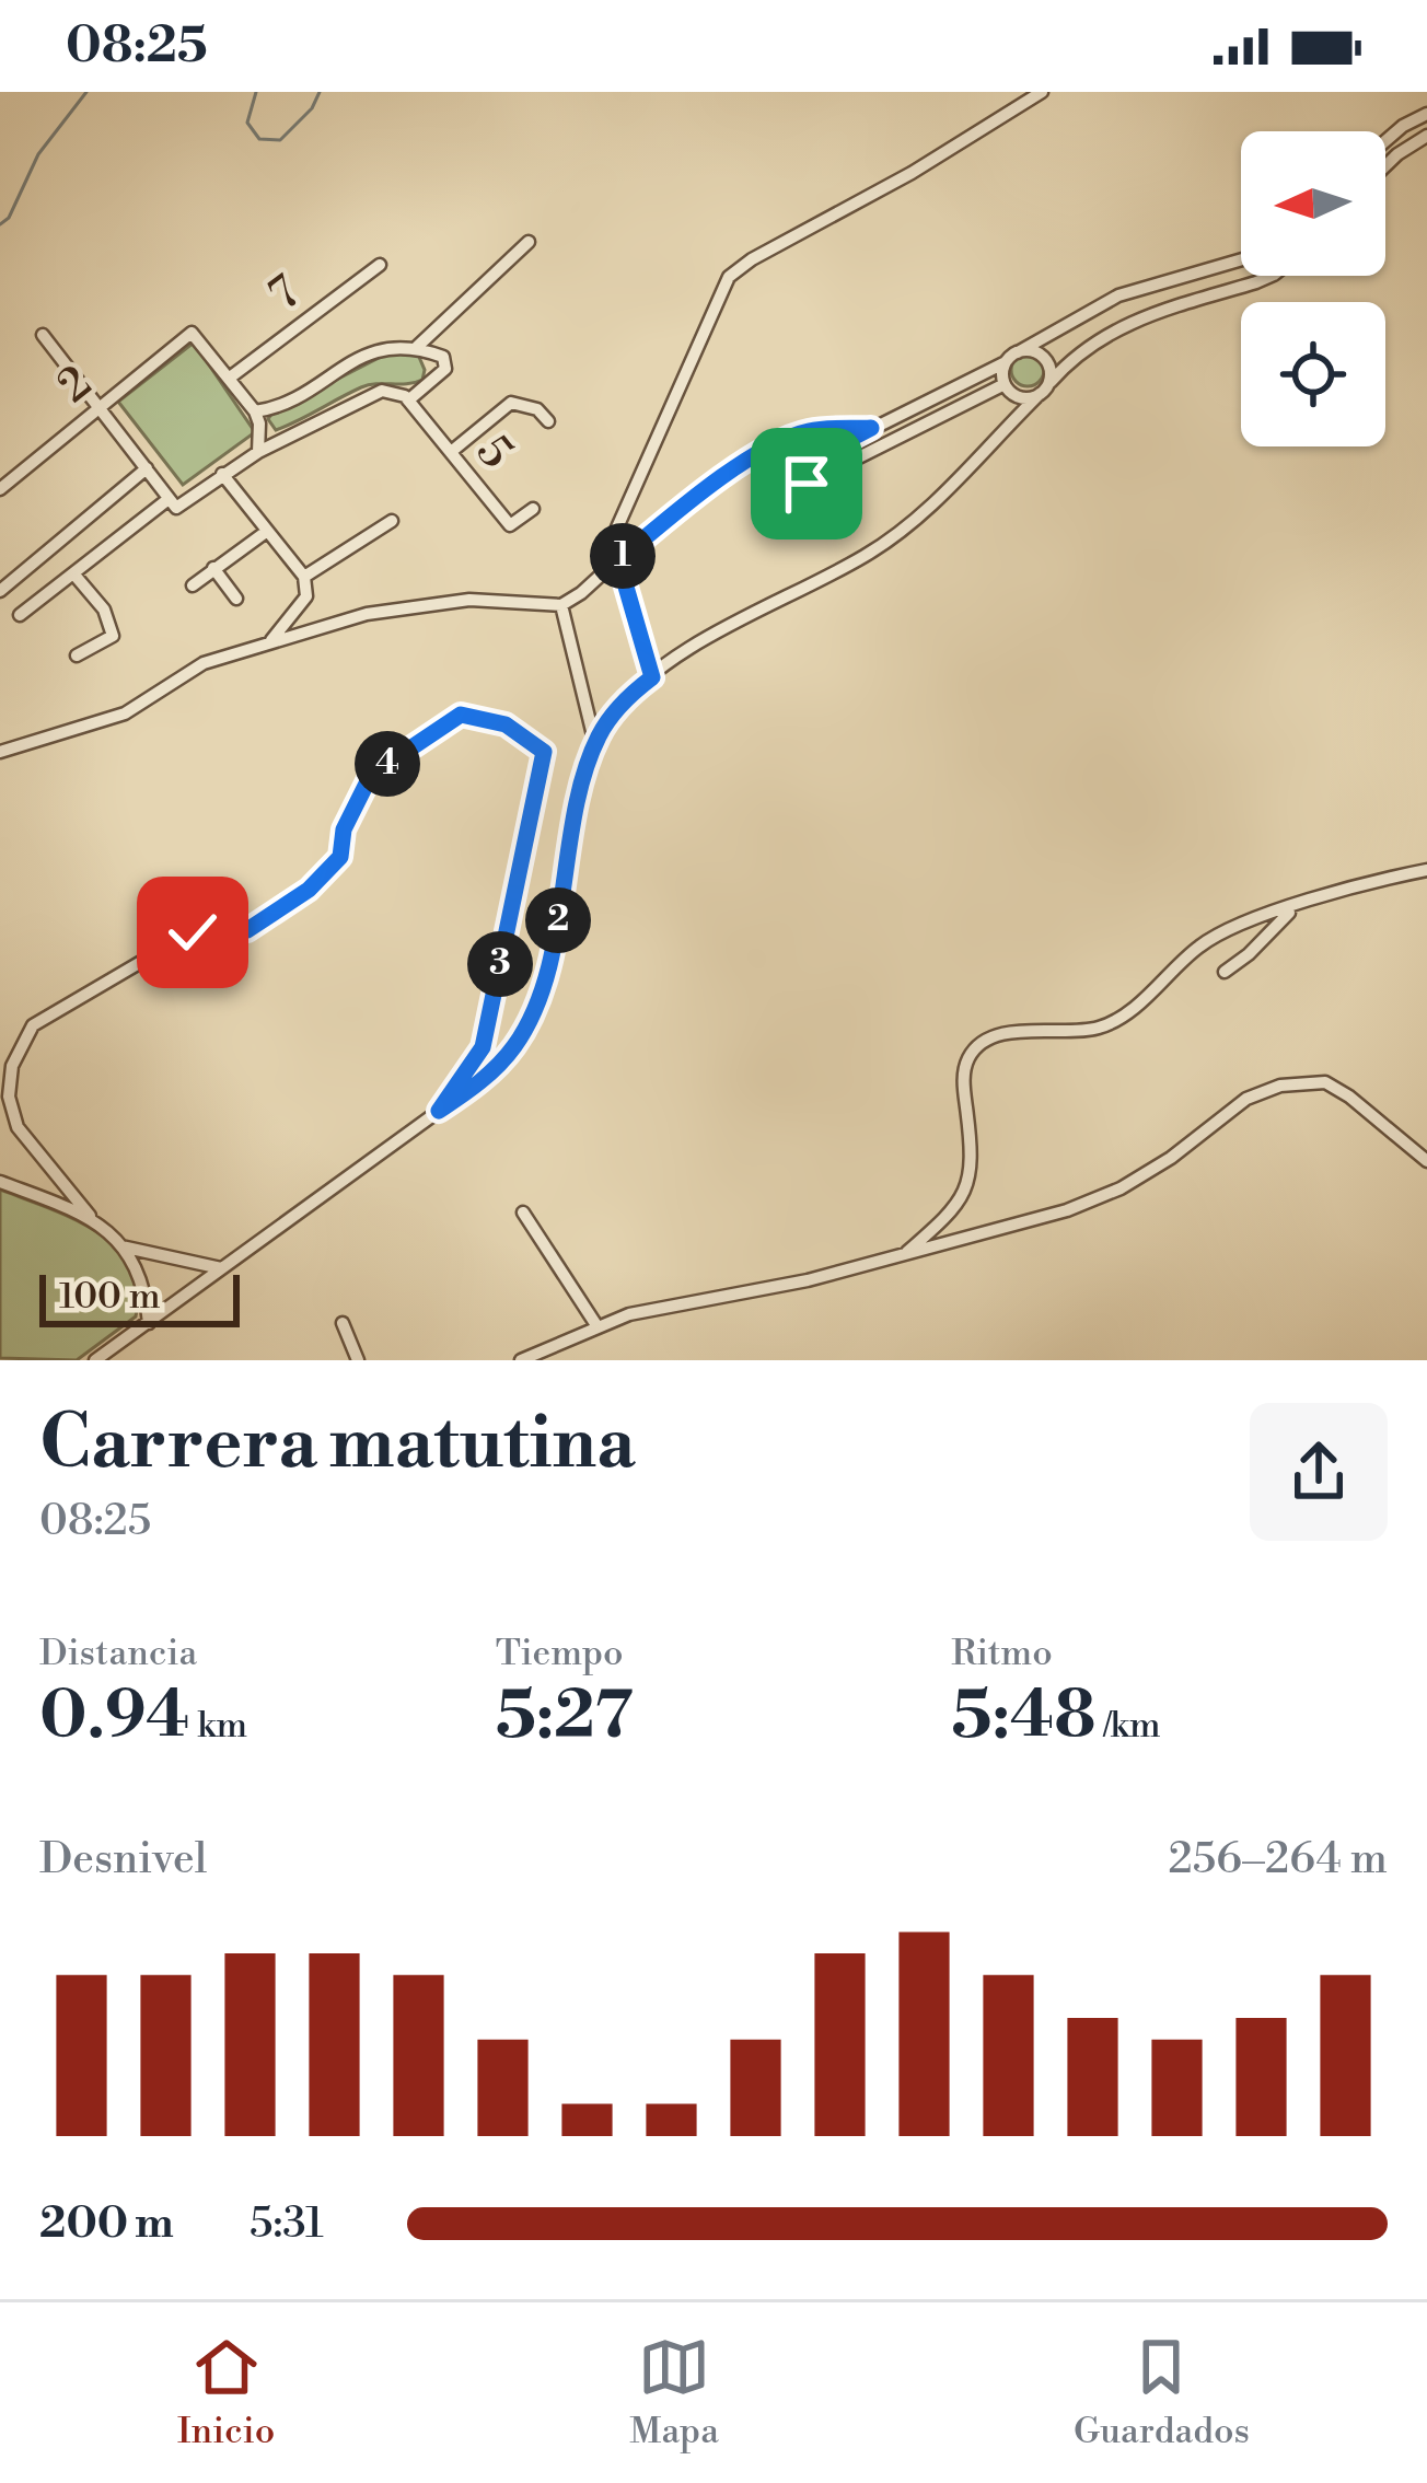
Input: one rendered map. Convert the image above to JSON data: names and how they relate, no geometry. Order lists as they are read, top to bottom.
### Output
{
  "streets": {
    "street": ["7", "2", "5"]
  },
  "crossings": [
    ["7", "2"]
  ],
  "scale_bar": "100 m",
  "north": "left",
  "page": {
    "status": "08:25",
    "pins": [
      "1",
      "4",
      "2",
      "3"
    ],
    "scale": "100 m",
    "heading": ["Carrera matutina", "08:25"],
    "stats": [
      ["Distancia", "0.94 km"],
      ["Tiempo", "5:27"],
      ["Ritmo", "5:48 /km"]
    ],
    "chart": ["Desnivel", "256–264 m"],
    "list": [
      {
        "name": "200 m",
        "note": "5:31"
      }
    ],
    "tabs": ["Inicio", "Mapa", "Guardados"]
  }
}
